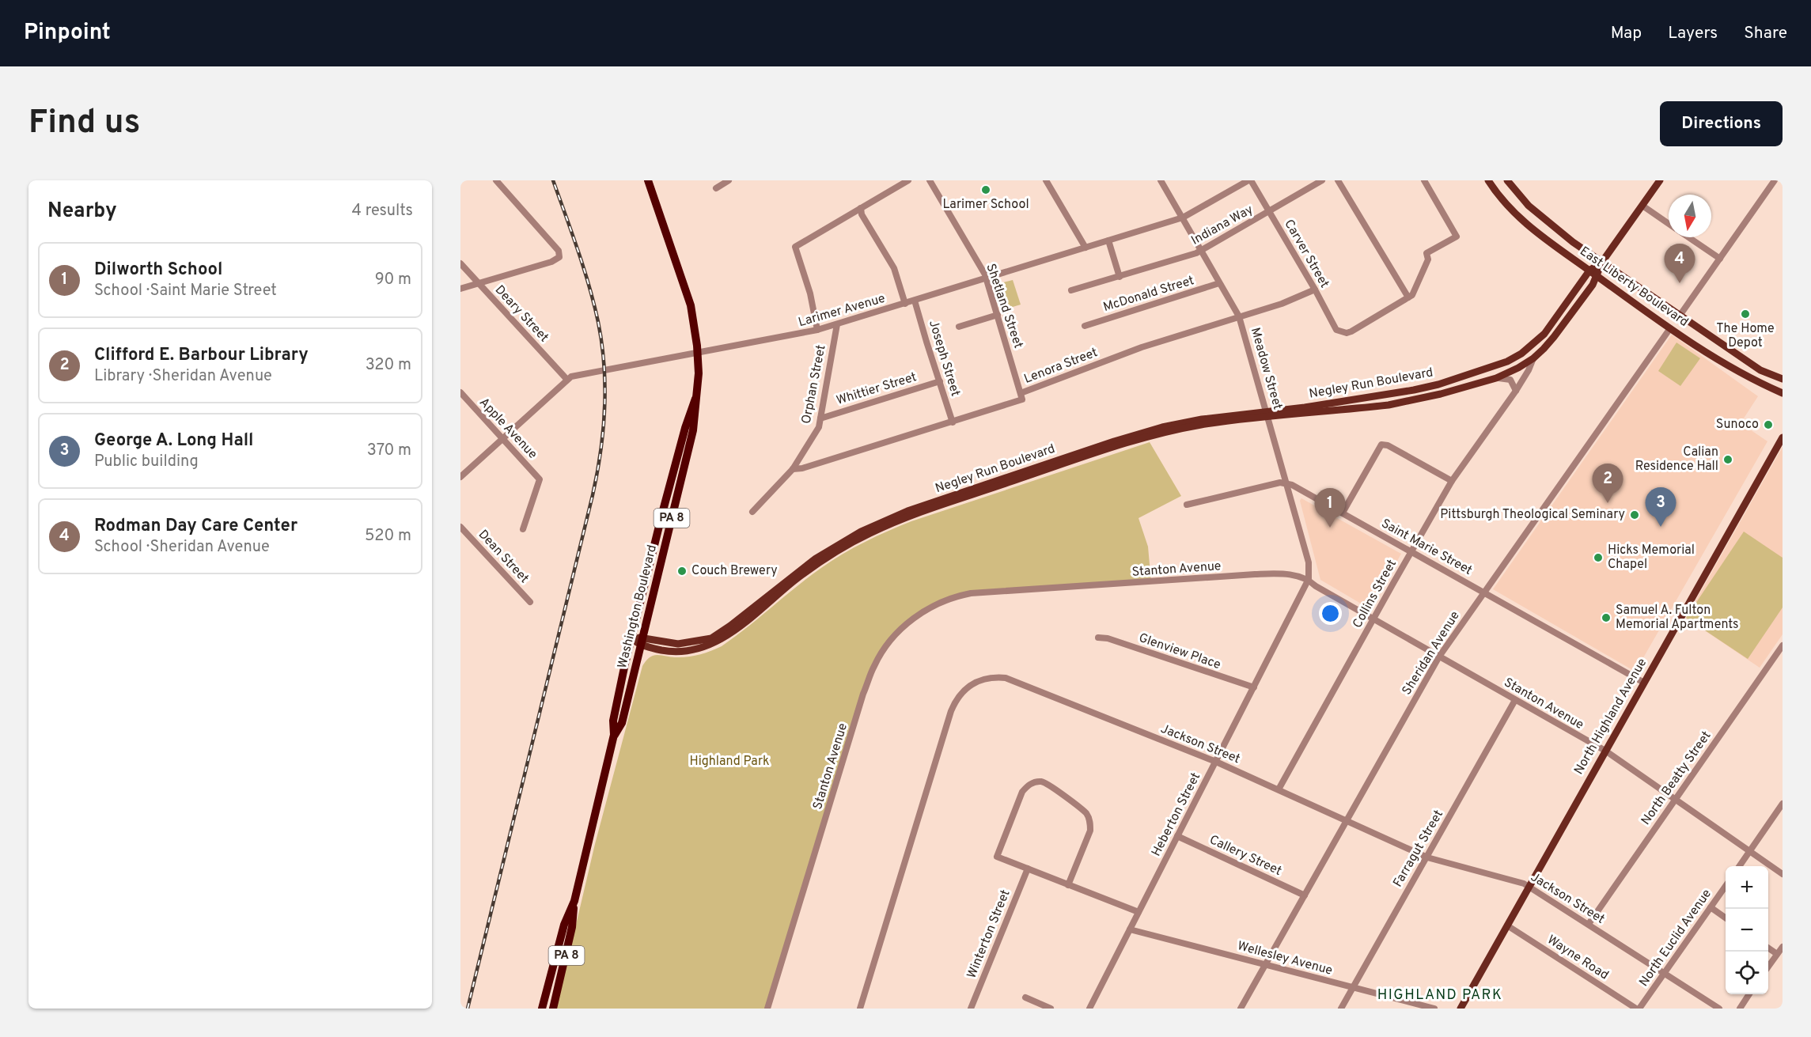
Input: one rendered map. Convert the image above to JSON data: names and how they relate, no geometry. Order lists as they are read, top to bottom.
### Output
{
  "streets": {
    "highway": ["PA 8", "Washington Boulevard"],
    "main road": ["East Liberty Boulevard", "Negley Run Boulevard", "North Highland Avenue"],
    "street": [
      "Indiana Way",
      "Carver Street",
      "McDonald Street",
      "Shetland Street",
      "Larimer Avenue",
      "Deary Street",
      "Joseph Street",
      "Lenora Street",
      "Meadow Street",
      "Orphan Street",
      "Whittier Street",
      "Apple Avenue",
      "Saint Marie Street",
      "Dean Street",
      "Stanton Avenue",
      "Collins Street",
      "Glenview Place",
      "Sheridan Avenue",
      "Jackson Street",
      "North Beatty Street",
      "Heberton Street",
      "Farragut Street",
      "Callery Street",
      "Winterton Street",
      "North Euclid Avenue",
      "Wayne Road",
      "Wellesley Avenue"
    ]
  },
  "crossings": [
    ["Indiana Way", "Carver Street"],
    ["Indiana Way", "Meadow Street"],
    ["Carver Street", "Larimer Avenue"],
    ["Carver Street", "Lenora Street"],
    ["East Liberty Boulevard", "Negley Run Boulevard"],
    ["East Liberty Boulevard", "Sheridan Avenue"],
    ["McDonald Street", "Meadow Street"],
    ["Shetland Street", "Larimer Avenue"],
    ["Shetland Street", "Lenora Street"],
    ["Larimer Avenue", "Deary Street"],
    ["Larimer Avenue", "Joseph Street"],
    ["Larimer Avenue", "Meadow Street"],
    ["Larimer Avenue", "Orphan Street"],
    ["Larimer Avenue", "Apple Avenue"],
    ["Joseph Street", "Lenora Street"],
    ["Joseph Street", "Whittier Street"],
    ["Lenora Street", "Meadow Street"],
    ["Lenora Street", "Orphan Street"],
    ["Meadow Street", "Saint Marie Street"],
    ["Meadow Street", "Stanton Avenue"],
    ["Meadow Street", "Heberton Street"],
    ["Negley Run Boulevard", "Collins Street"],
    ["Negley Run Boulevard", "Washington Boulevard"],
    ["Orphan Street", "Whittier Street"],
    ["Saint Marie Street", "Collins Street"],
    ["Saint Marie Street", "Sheridan Avenue"],
    ["Saint Marie Street", "North Highland Avenue"],
    ["Stanton Avenue", "Collins Street"],
    ["Stanton Avenue", "Sheridan Avenue"],
    ["Stanton Avenue", "North Highland Avenue"],
    ["Stanton Avenue", "North Beatty Street"],
    ["Stanton Avenue", "Heberton Street"],
    ["Stanton Avenue", "Farragut Street"],
    ["Collins Street", "Jackson Street"],
    ["Glenview Place", "Heberton Street"],
    ["Sheridan Avenue", "Jackson Street"],
    ["Sheridan Avenue", "Callery Street"],
    ["Sheridan Avenue", "Wellesley Avenue"],
    ["North Highland Avenue", "Jackson Street"],
    ["North Highland Avenue", "Wayne Road"],
    ["Jackson Street", "North Beatty Street"],
    ["Jackson Street", "Heberton Street"],
    ["Jackson Street", "Farragut Street"],
    ["Jackson Street", "North Euclid Avenue"],
    ["Heberton Street", "Callery Street"],
    ["Heberton Street", "Wellesley Avenue"],
    ["Farragut Street", "Wellesley Avenue"]
  ],
  "districts": ["HIGHLAND PARK"],
  "parks": ["Highland Park"],
  "places": [
    "Larimer School",
    "The Home Depot",
    "Sunoco",
    "Calian Residence Hall",
    "Pittsburgh Theological Seminary",
    "Hicks Memorial Chapel",
    "Couch Brewery",
    "Samuel A. Fulton Memorial Apartments"
  ],
  "north": "bottom",
  "page": {
    "header": "Pinpoint",
    "nav": ["Map", "Layers", "Share"],
    "buttons": "Directions",
    "title": "Find us",
    "heading": ["Nearby", "4 results"],
    "list": [
      {
        "mark": "1",
        "name": "Dilworth School",
        "note": "School · Saint Marie Street",
        "value": "90 m"
      },
      {
        "mark": "2",
        "name": "Clifford E. Barbour Library",
        "note": "Library · Sheridan Avenue",
        "value": "320 m"
      },
      {
        "mark": "3",
        "name": "George A. Long Hall",
        "note": "Public building",
        "value": "370 m"
      },
      {
        "mark": "4",
        "name": "Rodman Day Care Center",
        "note": "School · Sheridan Avenue",
        "value": "520 m"
      }
    ],
    "pins": [
      "4",
      "2",
      "3",
      "1"
    ],
    "map_buttons": ["+", "−"]
  }
}
